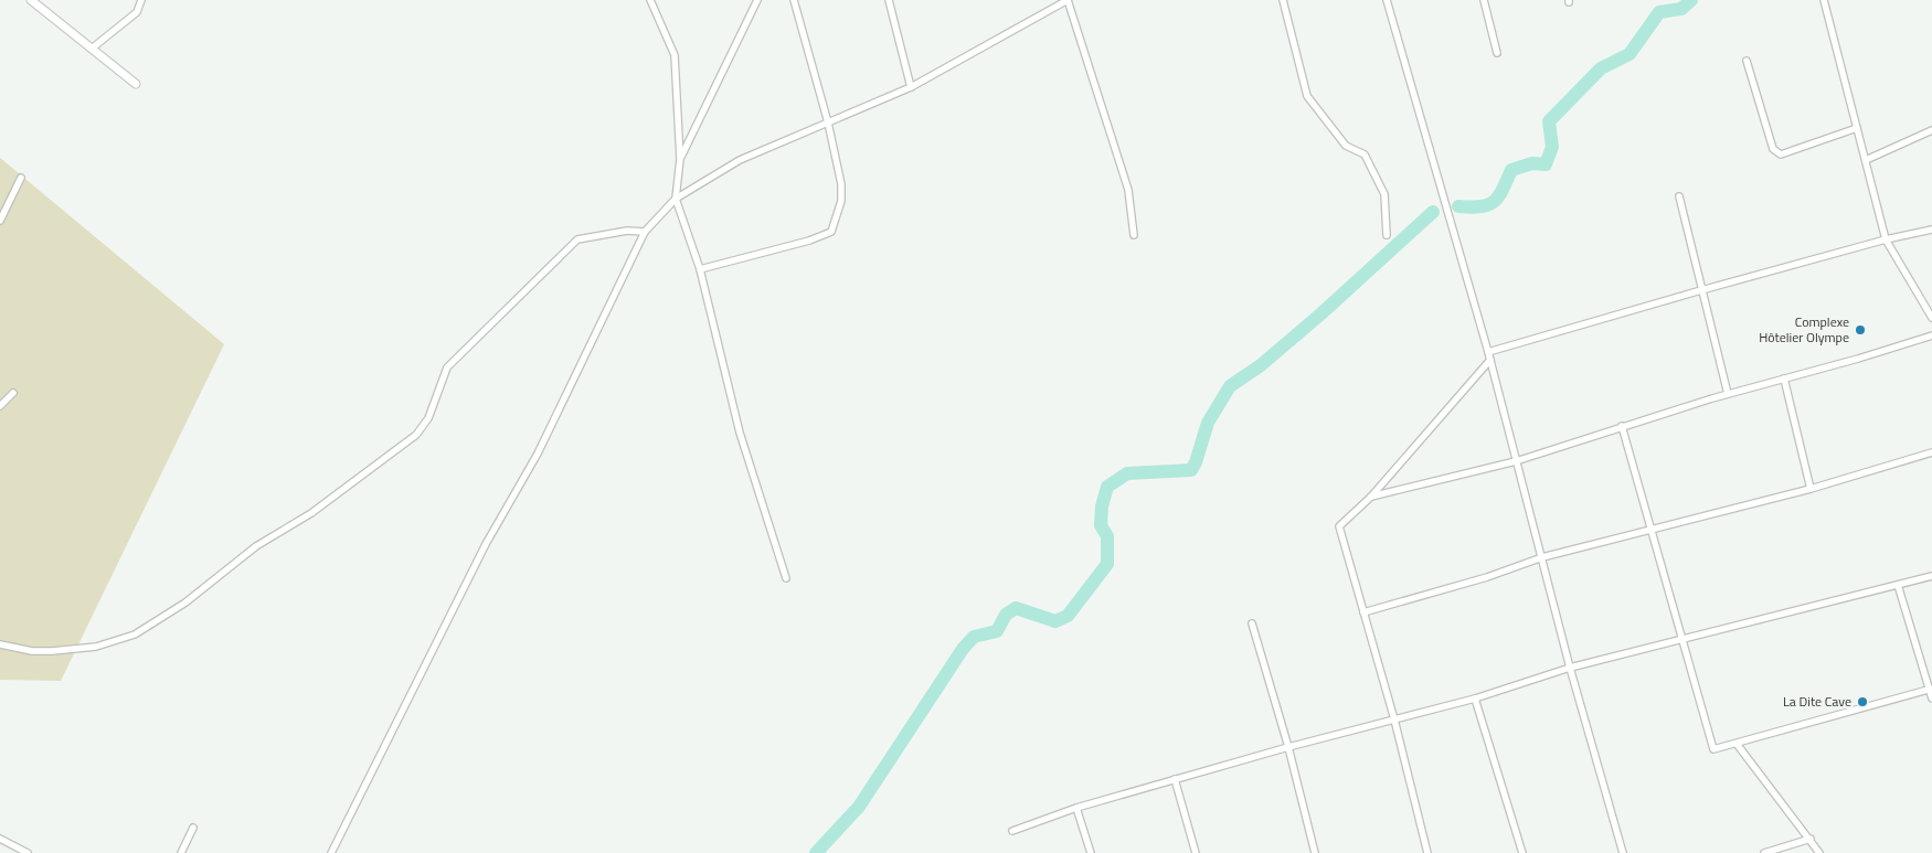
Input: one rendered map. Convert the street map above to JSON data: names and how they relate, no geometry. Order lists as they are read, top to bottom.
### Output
{
  "places": ["Complexe Hôtelier Olympe", "La Dite Cave"]
}
